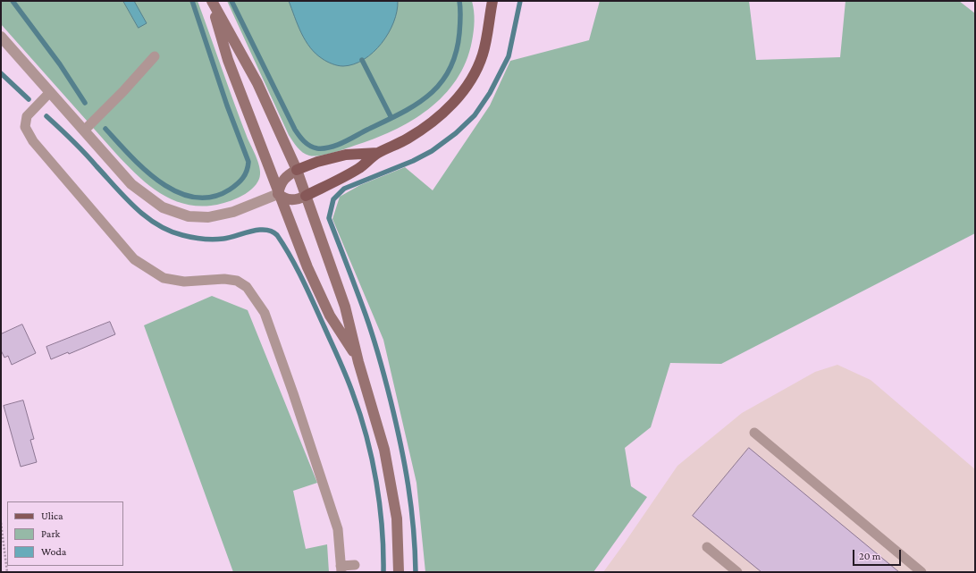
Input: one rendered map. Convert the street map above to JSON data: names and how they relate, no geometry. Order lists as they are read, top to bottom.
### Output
{
  "legend": ["Ulica", "Park", "Woda"],
  "scale_bar": "20 m"
}
